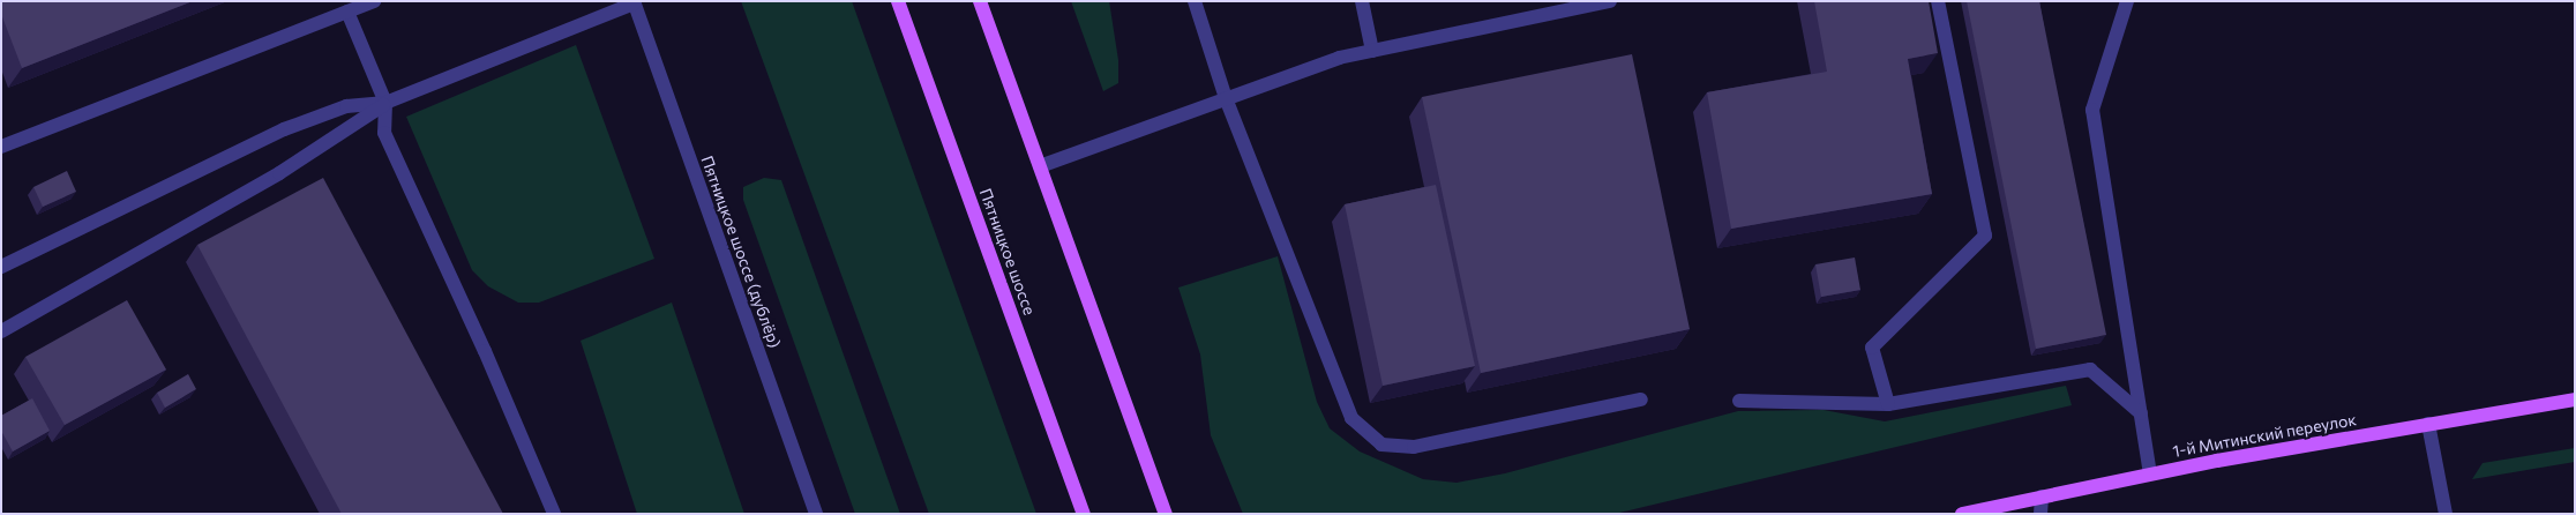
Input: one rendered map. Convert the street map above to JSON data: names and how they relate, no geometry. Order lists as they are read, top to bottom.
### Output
{
  "streets": {
    "main road": ["Пятницкое шоссе", "1-й Митинский переулок"],
    "street": ["Пятницкое шоссе (дублёр)"]
  }
}
